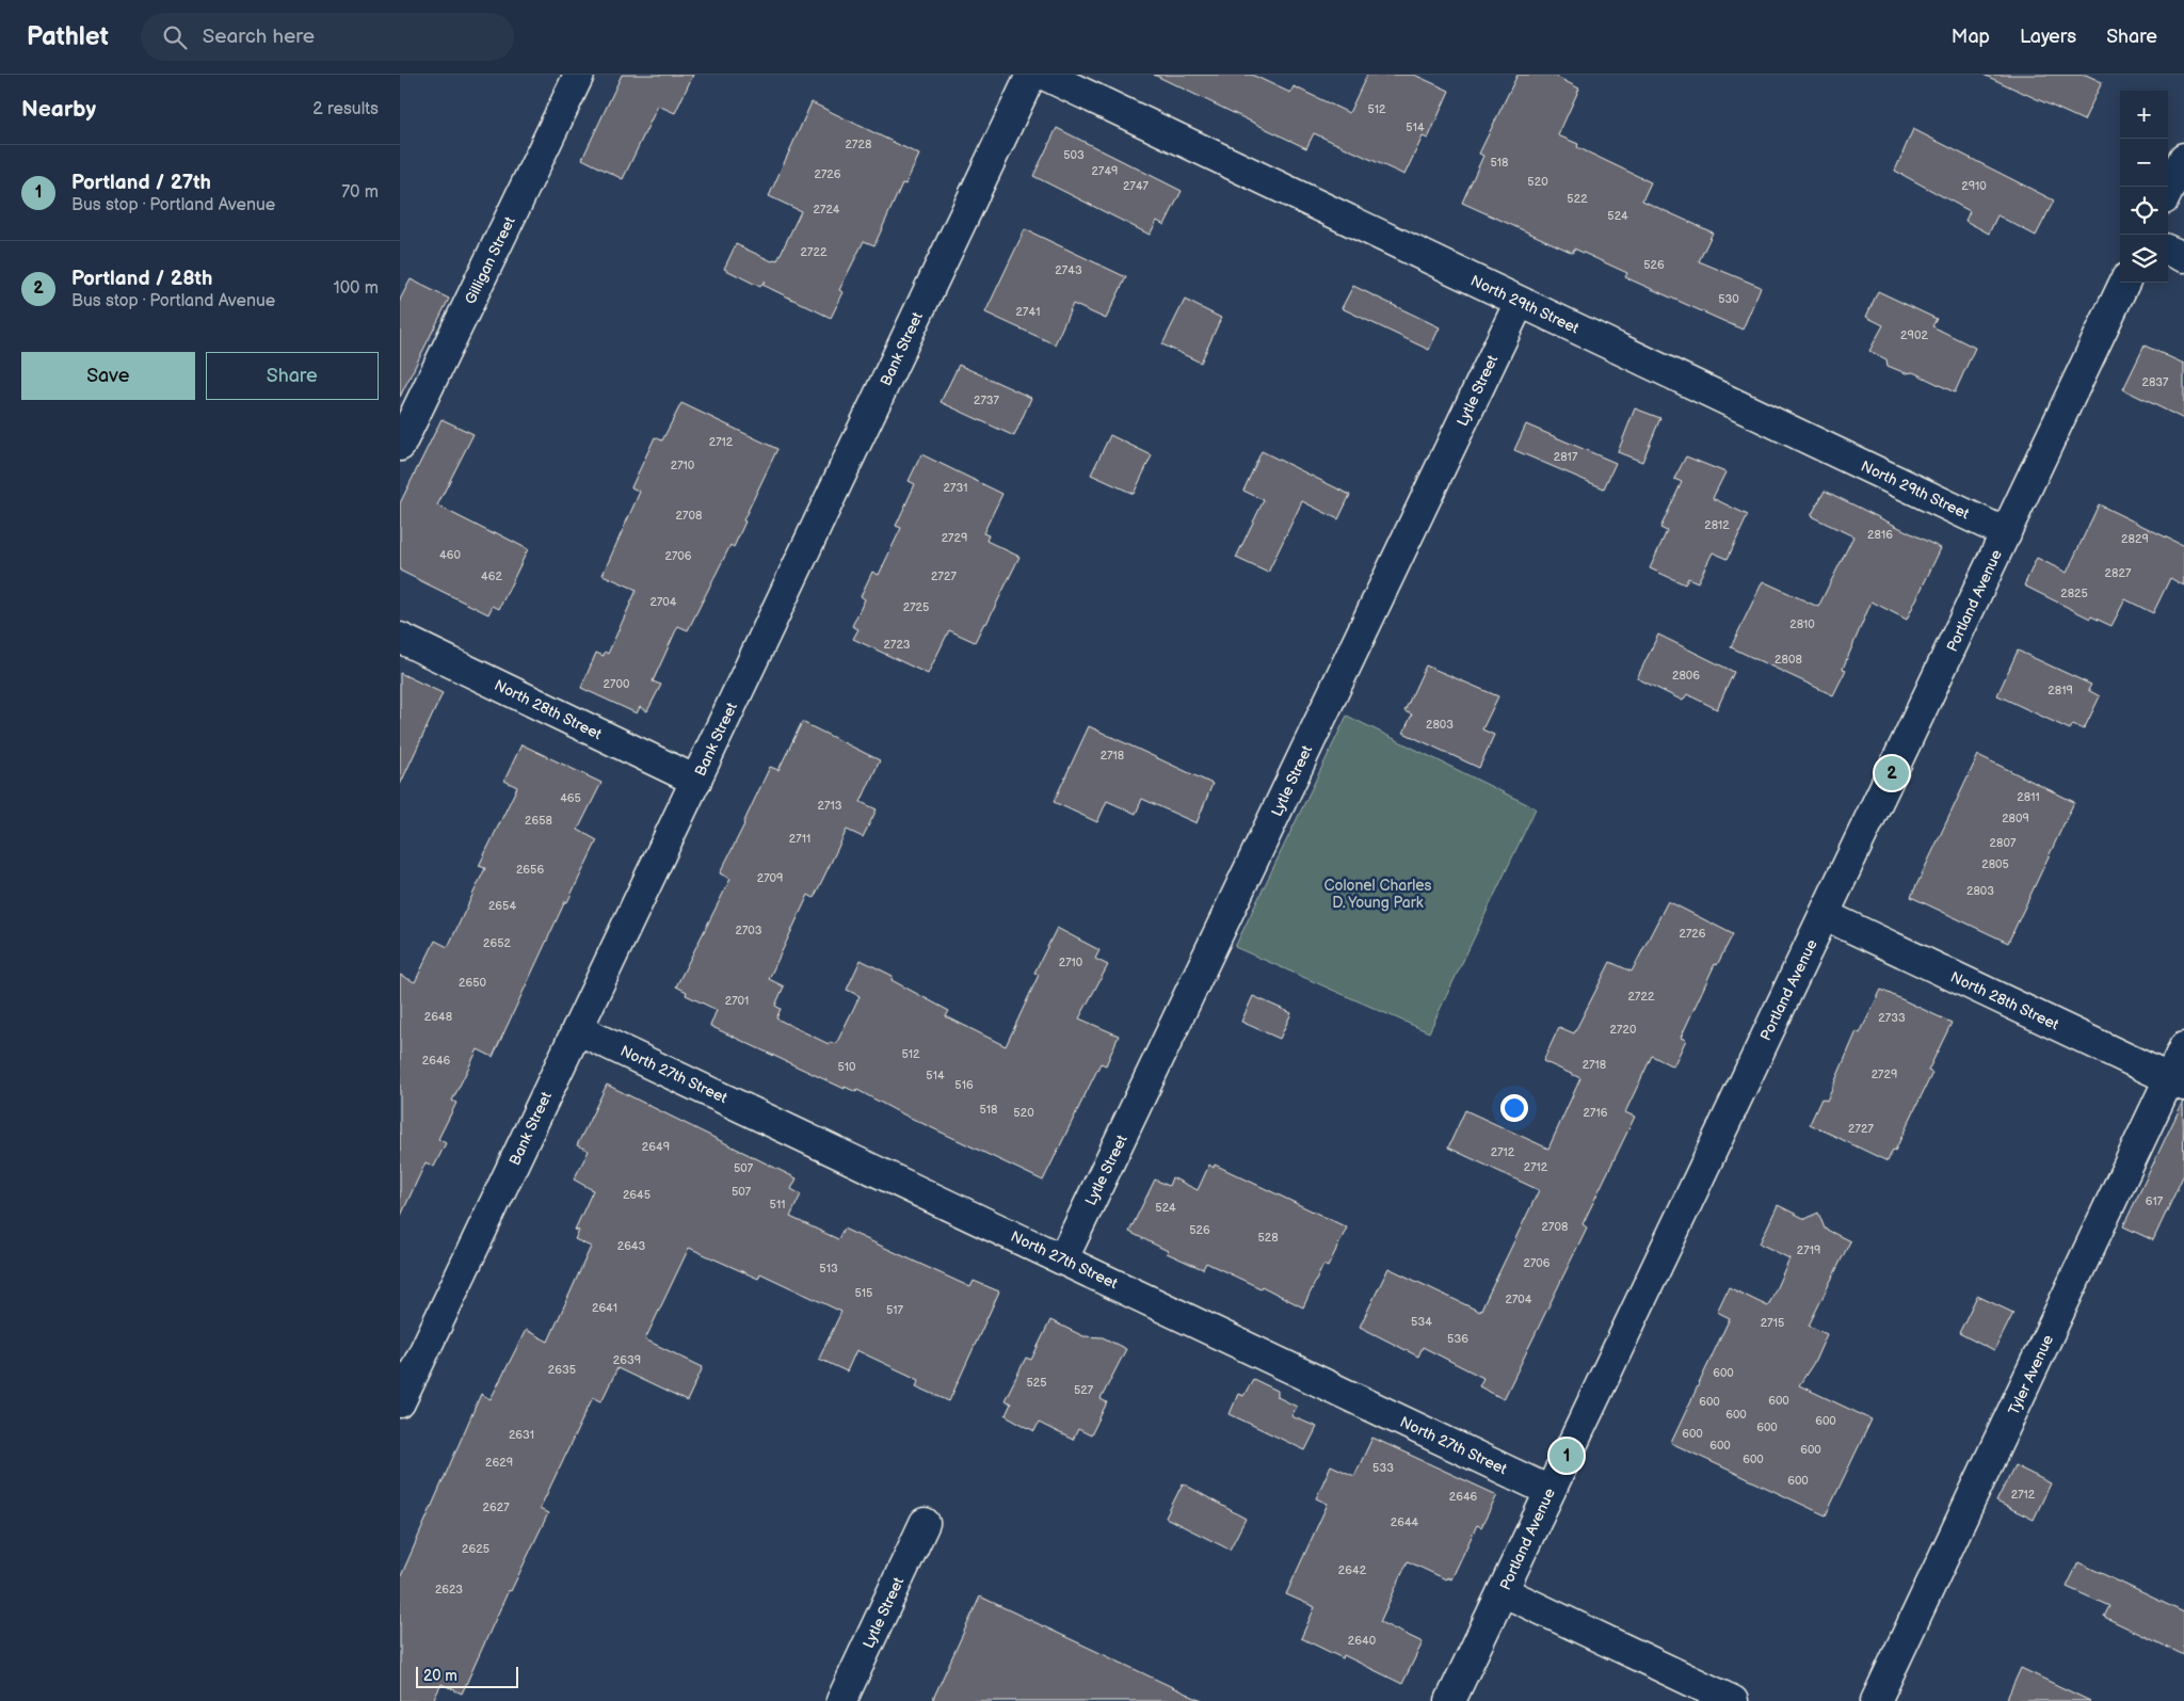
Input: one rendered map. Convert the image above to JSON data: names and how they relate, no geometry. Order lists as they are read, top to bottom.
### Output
{
  "streets": {
    "street": [
      "Gilligan Street",
      "North 29th Street",
      "Bank Street",
      "Lytle Street",
      "Portland Avenue",
      "North 28th Street",
      "North 27th Street",
      "Tyler Avenue"
    ]
  },
  "crossings": [
    ["North 29th Street", "Lytle Street"],
    ["North 29th Street", "Portland Avenue"],
    ["Bank Street", "North 28th Street"],
    ["Bank Street", "North 27th Street"],
    ["Lytle Street", "North 27th Street"],
    ["Portland Avenue", "North 28th Street"],
    ["Portland Avenue", "North 27th Street"],
    ["North 28th Street", "Tyler Avenue"]
  ],
  "parks": ["Colonel Charles D. Young Park"],
  "house_numbers": [
    "512",
    "514",
    "2728",
    "503",
    "518",
    "2749",
    "2726",
    "520",
    "2747",
    "2910",
    "522",
    "2724",
    "524",
    "2722",
    "526",
    "2743",
    "530",
    "2741",
    "2902",
    "2837",
    "2737",
    "2712",
    "2817",
    "2710",
    "2731",
    "2708",
    "2812",
    "2816",
    "2729",
    "2829",
    "460",
    "2706",
    "2827",
    "462",
    "2727",
    "2825",
    "2704",
    "2725",
    "2810",
    "2723",
    "2808",
    "2806",
    "2700",
    "2819",
    "2803",
    "2718",
    "2811",
    "465",
    "2713",
    "2809",
    "2658",
    "2711",
    "2807",
    "2805",
    "2656",
    "2709",
    "2803",
    "2654",
    "2703",
    "2726",
    "2652",
    "2710",
    "2650",
    "2722",
    "2701",
    "2648",
    "2733",
    "2720",
    "512",
    "2646",
    "2718",
    "510",
    "2729",
    "514",
    "516",
    "518",
    "520",
    "2716",
    "2727",
    "2649",
    "2712",
    "2712",
    "507",
    "507",
    "2645",
    "617",
    "511",
    "524",
    "2708",
    "526",
    "528",
    "2643",
    "2719",
    "2706",
    "513",
    "515",
    "2704",
    "2641",
    "517",
    "534",
    "2715",
    "536",
    "2639",
    "2635",
    "600",
    "525",
    "527",
    "600",
    "600",
    "600",
    "600",
    "600",
    "600",
    "2631",
    "600",
    "600",
    "600",
    "2629",
    "533",
    "600",
    "2712",
    "2646",
    "2627",
    "2644",
    "2625",
    "2642",
    "2623",
    "2640"
  ],
  "scale_bar": "20 m",
  "page": {
    "header": "Pathlet",
    "search": "Search here",
    "nav": ["Map", "Layers", "Share"],
    "heading": ["Nearby", "2 results"],
    "map_buttons": ["+", "−"],
    "list": [
      {
        "mark": "1",
        "name": "Portland / 27th",
        "note": "Bus stop · Portland Avenue",
        "value": "70 m"
      },
      {
        "mark": "2",
        "name": "Portland / 28th",
        "note": "Bus stop · Portland Avenue",
        "value": "100 m"
      }
    ],
    "buttons": ["Save", "Share"],
    "pins": ["2", "1"],
    "scale": "20 m"
  }
}
